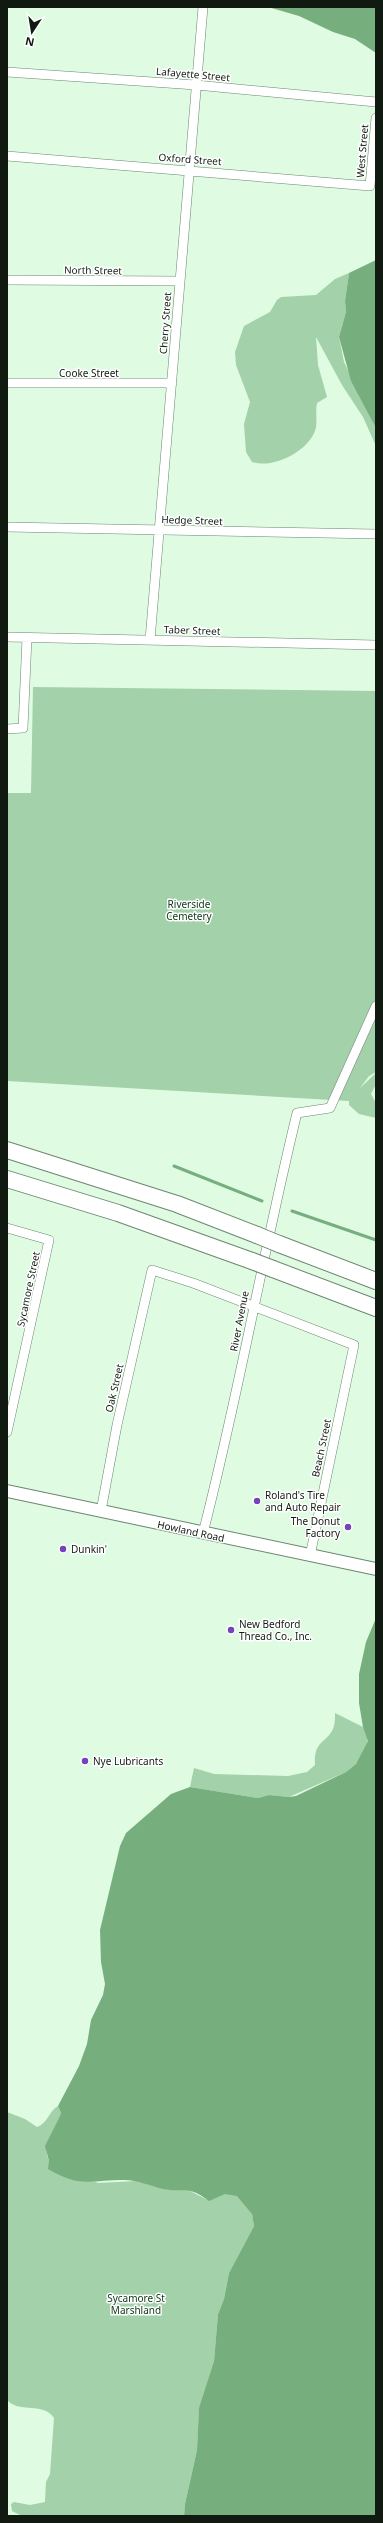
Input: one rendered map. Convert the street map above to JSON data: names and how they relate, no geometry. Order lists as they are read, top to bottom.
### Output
{
  "streets": {
    "main road": ["Howland Road"],
    "street": [
      "Lafayette Street",
      "West Street",
      "Oxford Street",
      "North Street",
      "Cherry Street",
      "Cooke Street",
      "Hedge Street",
      "Taber Street",
      "Sycamore Street",
      "River Avenue",
      "Oak Street",
      "Beach Street"
    ]
  },
  "crossings": [
    ["Lafayette Street", "Cherry Street"],
    ["West Street", "Oxford Street"],
    ["Oxford Street", "Cherry Street"],
    ["North Street", "Cherry Street"],
    ["Cherry Street", "Cooke Street"],
    ["Cherry Street", "Hedge Street"],
    ["Cherry Street", "Taber Street"],
    ["River Avenue", "Oak Street"],
    ["River Avenue", "Beach Street"],
    ["River Avenue", "Howland Road"],
    ["Oak Street", "Beach Street"],
    ["Oak Street", "Howland Road"],
    ["Beach Street", "Howland Road"]
  ],
  "parks": ["Riverside Cemetery", "Sycamore St Marshland"],
  "places": [
    "Roland's Tire and Auto Repair",
    "The Donut Factory",
    "Dunkin'",
    "New Bedford Thread Co., Inc.",
    "Nye Lubricants"
  ],
  "north": "bottom"
}
